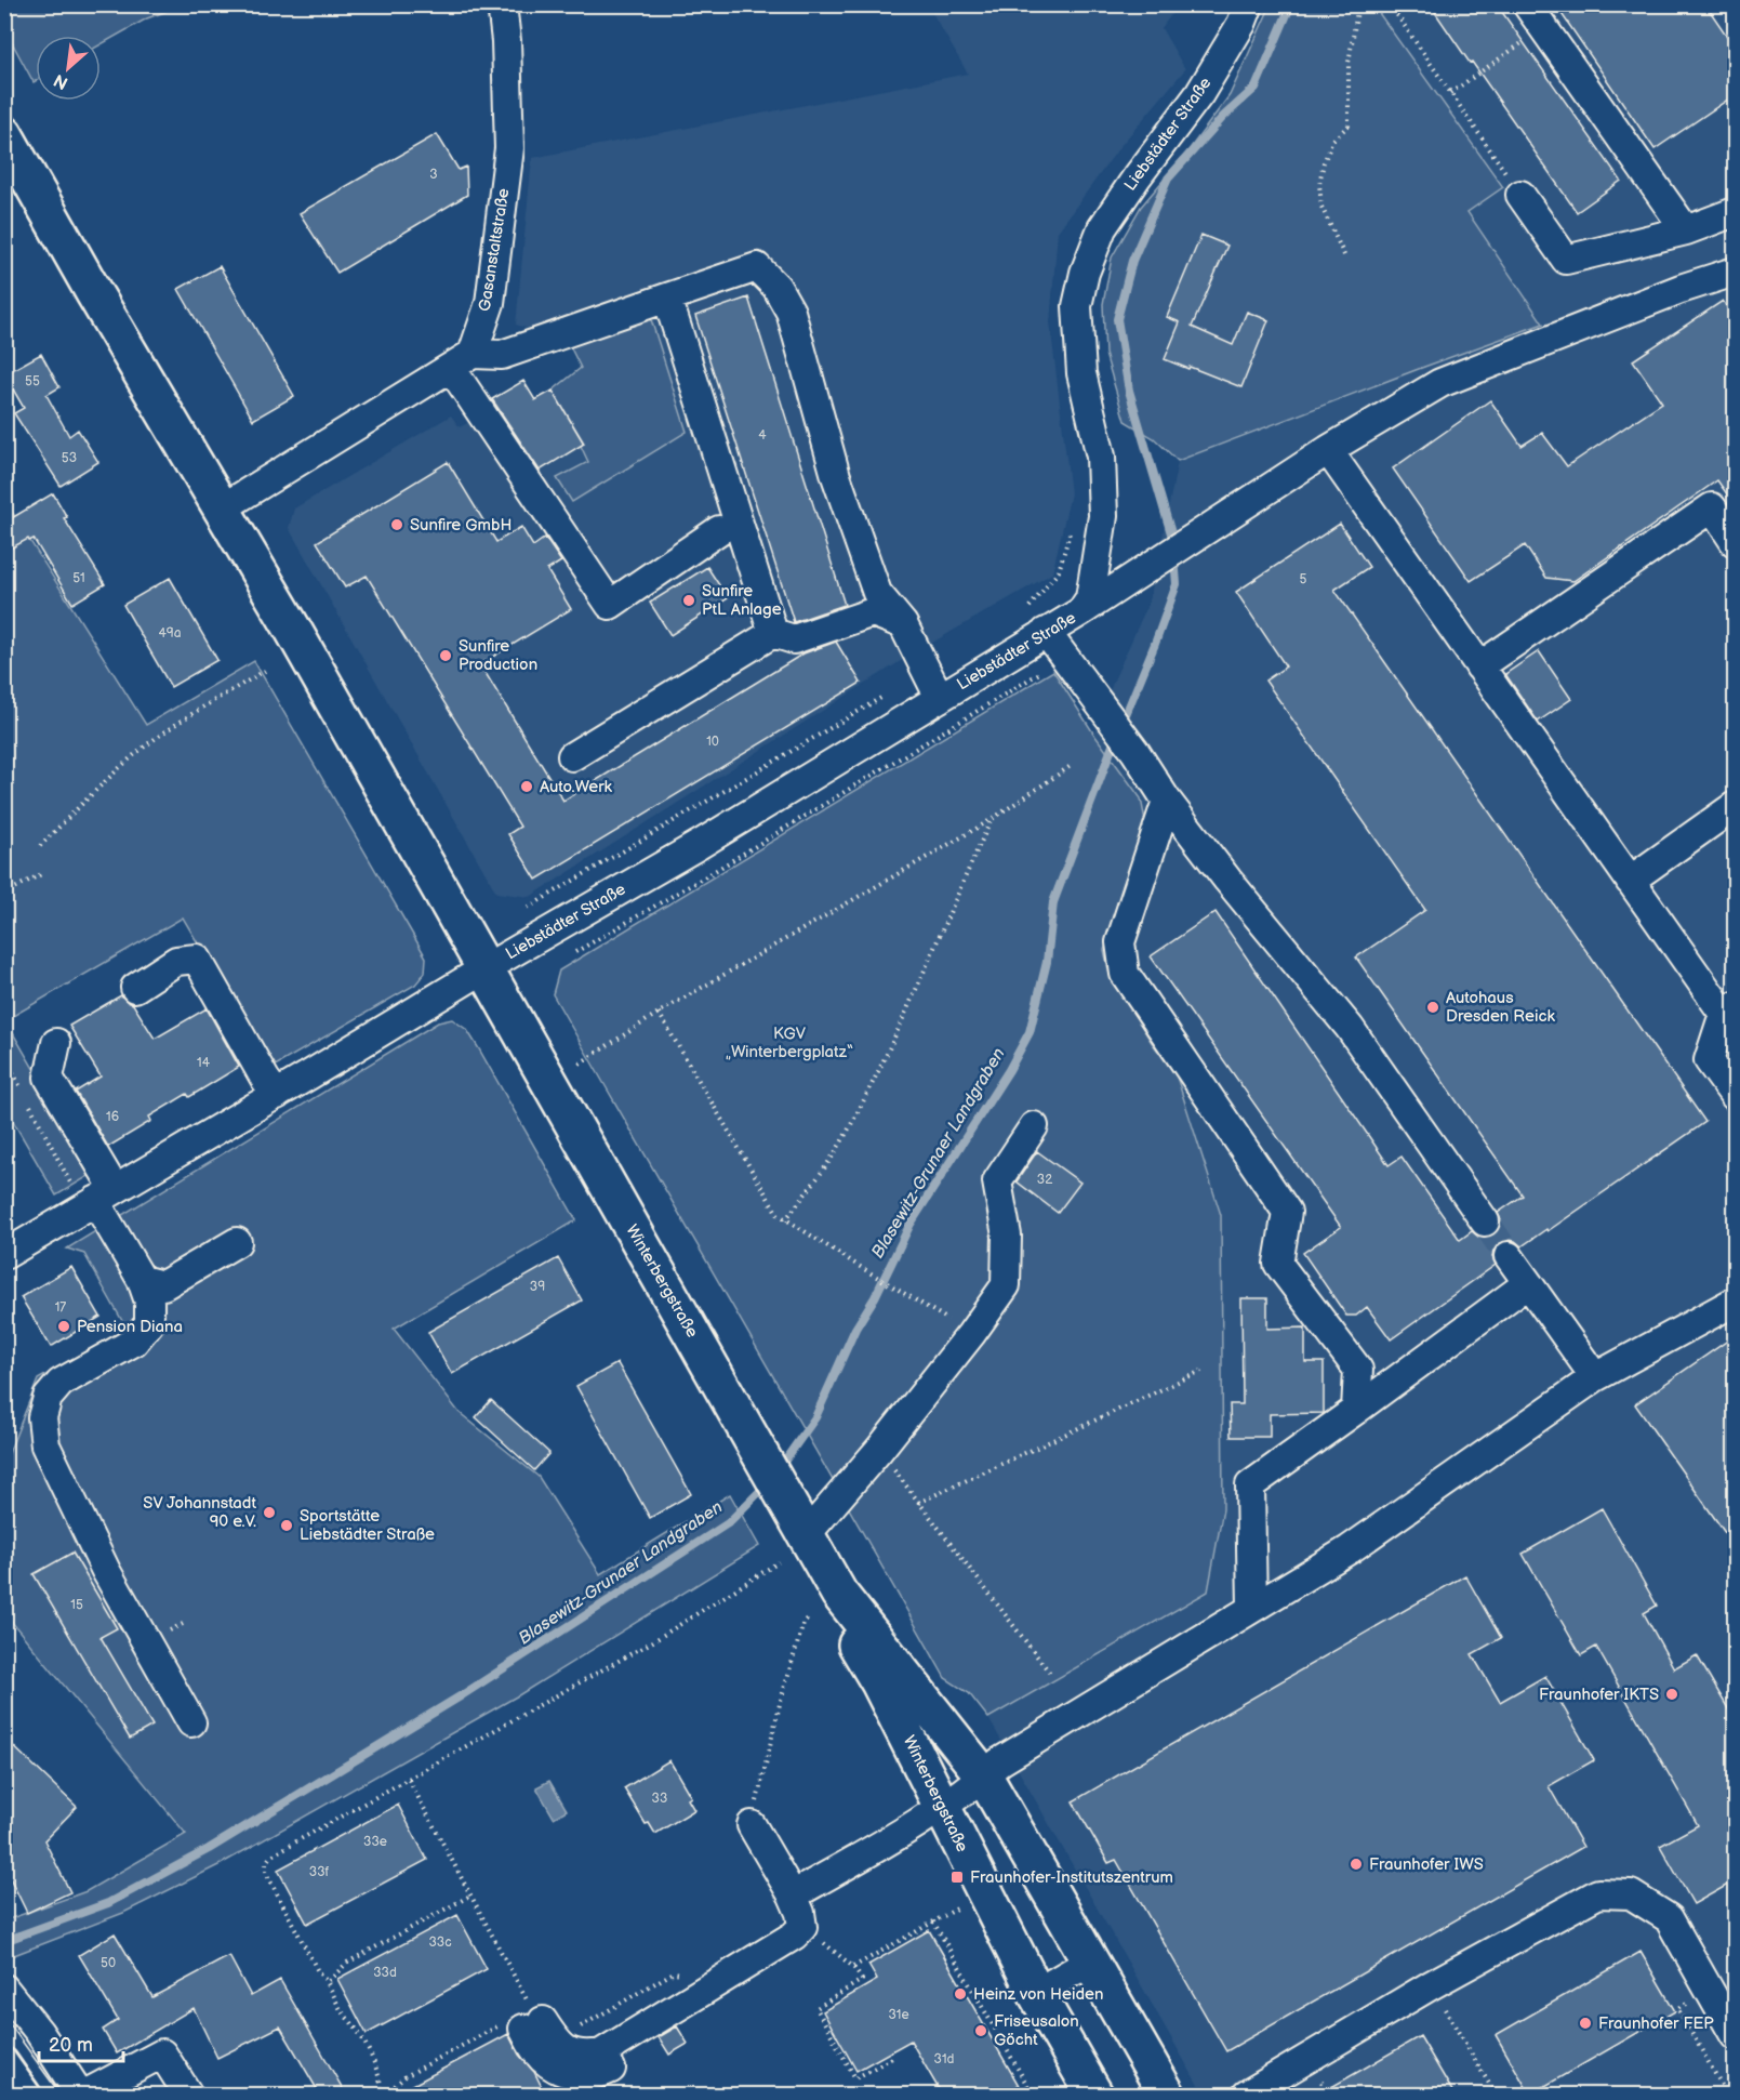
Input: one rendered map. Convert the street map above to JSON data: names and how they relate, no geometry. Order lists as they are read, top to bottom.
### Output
{
  "streets": {
    "main road": ["Winterbergstraße"],
    "street": ["Liebstädter Straße", "Gasanstaltstraße"]
  },
  "crossings": [
    ["Liebstädter Straße", "Winterbergstraße"]
  ],
  "water": ["Blasewitz‐Grunaer Landgraben"],
  "parks": ["KGV „Winterbergplatz“"],
  "places": {
    "other": [
      "Sunfire GmbH",
      "Sunfire PtL Anlage",
      "Sunfire Production",
      "Auto.Werk",
      "Autohaus Dresden Reick",
      "Pension Diana",
      "SV Johannstadt 90 e.V.",
      "Sportstätte Liebstädter Straße",
      "Fraunhofer IKTS",
      "Fraunhofer IWS",
      "Heinz von Heiden",
      "Fraunhofer FEP",
      "Friseusalon Göcht"
    ],
    "transit": ["Fraunhofer-Institutszentrum"]
  },
  "house_numbers": [
    "3",
    "55",
    "4",
    "53",
    "51",
    "5",
    "49a",
    "10",
    "14",
    "16",
    "32",
    "39",
    "17",
    "15",
    "33",
    "33e",
    "33f",
    "33c",
    "50",
    "33d",
    "31e",
    "31d"
  ],
  "scale_bar": "20 m",
  "north": "bottom left"
}
